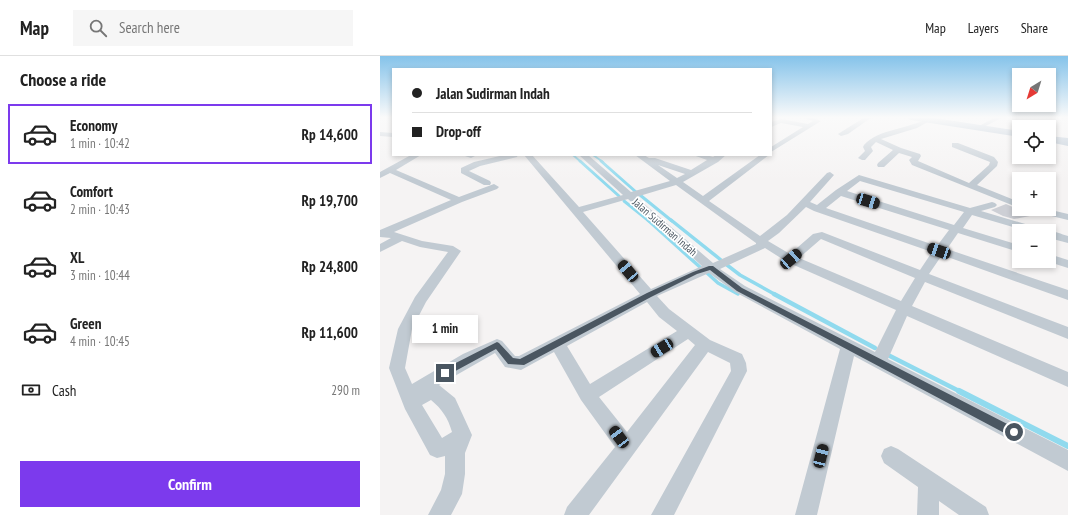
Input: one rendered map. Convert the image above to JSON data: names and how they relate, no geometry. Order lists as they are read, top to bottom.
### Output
{
  "streets": {
    "street": ["Jalan Sudirman Indah"]
  },
  "north": "bottom left",
  "page": {
    "header": "Map",
    "search": "Search here",
    "nav": ["Map", "Layers", "Share"],
    "heading": "Choose a ride",
    "map_buttons": ["+", "−"],
    "banner": ["Jalan Sudirman Indah", "Drop-off"],
    "list": [
      {
        "name": "Economy",
        "note": "1 min · 10:42",
        "value": "Rp 14,600"
      },
      {
        "name": "Comfort",
        "note": "2 min · 10:43",
        "value": "Rp 19,700"
      },
      {
        "name": "XL",
        "note": "3 min · 10:44",
        "value": "Rp 24,800"
      },
      {
        "name": "Green",
        "note": "4 min · 10:45",
        "value": "Rp 11,600"
      }
    ],
    "bubble": "1 min",
    "pay": ["Cash", "290 m"],
    "buttons": "Confirm"
  }
}
